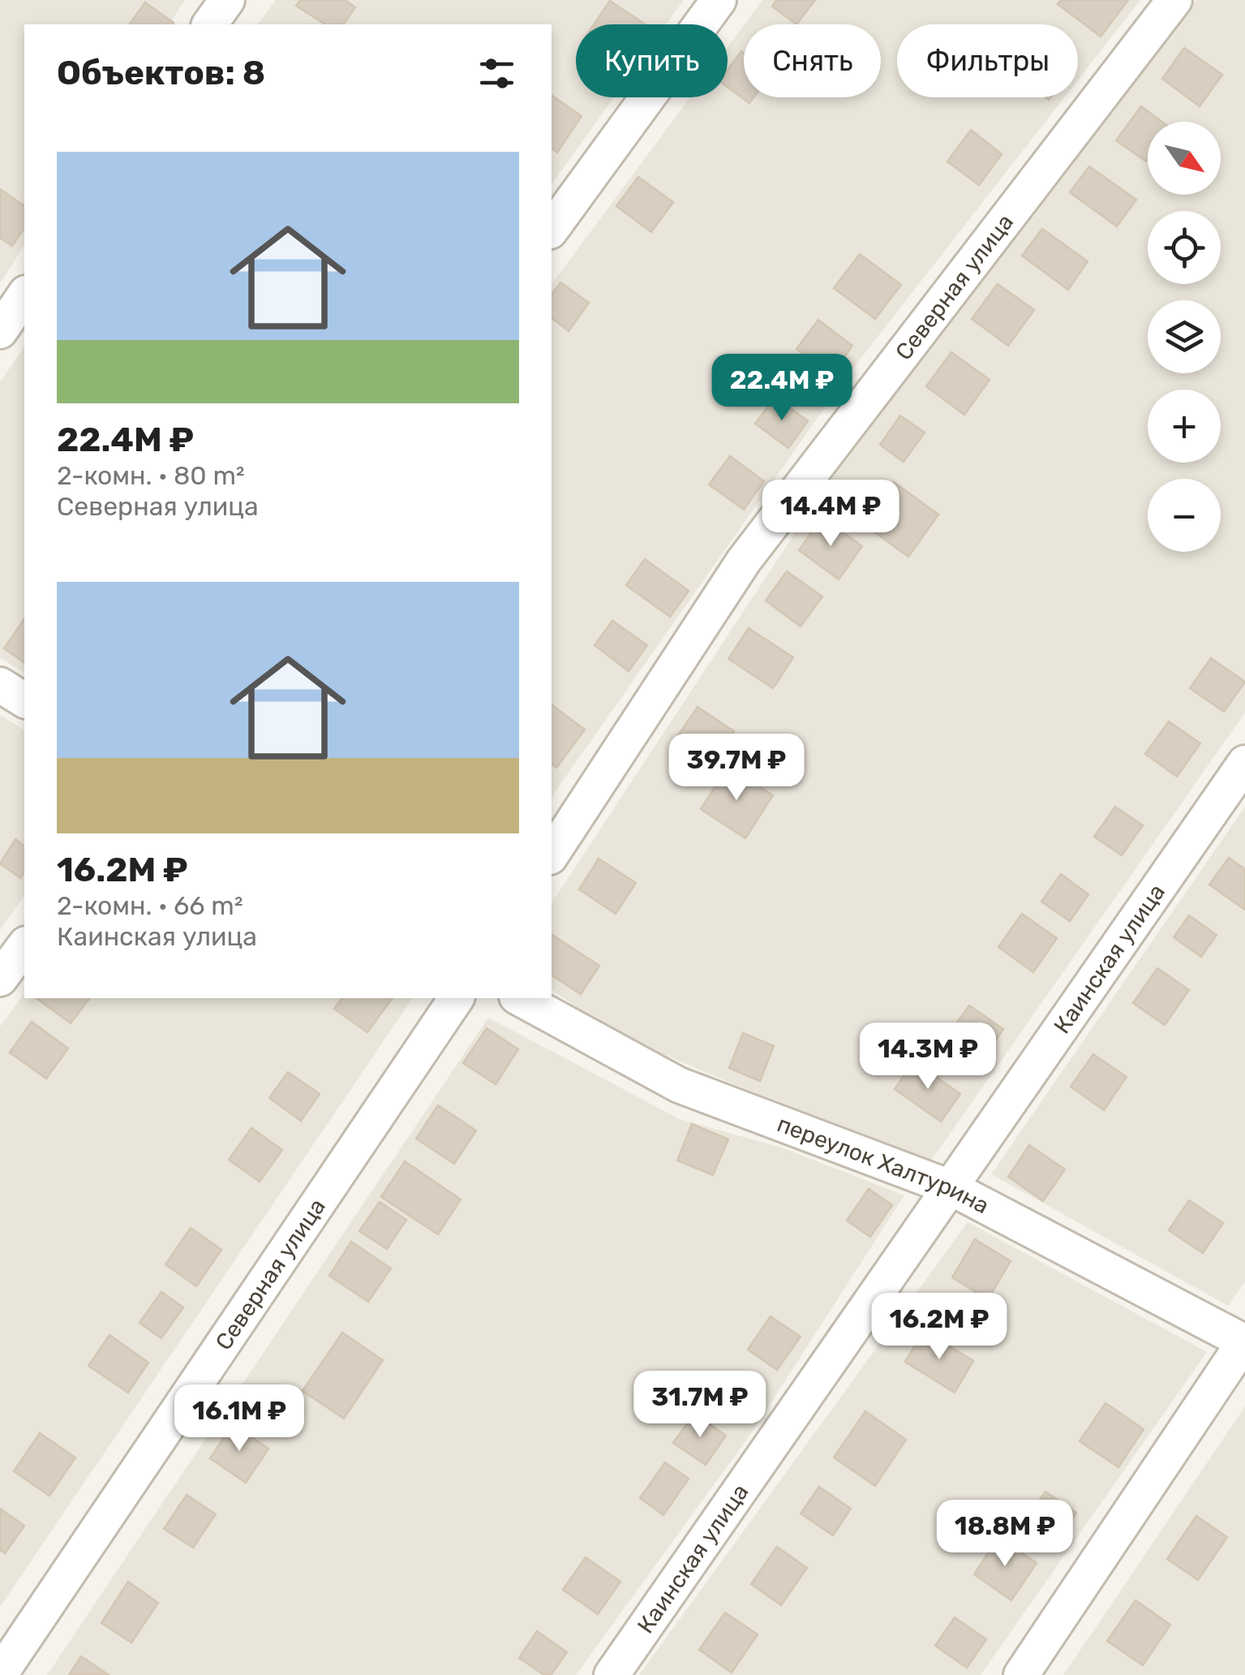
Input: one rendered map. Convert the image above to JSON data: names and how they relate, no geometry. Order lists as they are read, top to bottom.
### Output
{
  "streets": {
    "street": ["Северная улица", "Каинская улица", "переулок Халтурина"]
  },
  "crossings": [
    ["Каинская улица", "переулок Халтурина"]
  ],
  "north": "bottom right",
  "page": {
    "chip": ["Купить", "Снять", "Фильтры"],
    "heading": "Объектов: 8",
    "map_buttons": ["+", "−"],
    "list": [
      {
        "name": "22.4M ₽",
        "note": "2-комн. · 80 m² · Северная улица"
      },
      {
        "name": "16.2M ₽",
        "note": "2-комн. · 66 m² · Каинская улица"
      }
    ],
    "price": [
      "22.4M ₽",
      "14.4M ₽",
      "39.7M ₽",
      "14.3M ₽",
      "16.2M ₽",
      "31.7M ₽",
      "16.1M ₽",
      "18.8M ₽"
    ]
  }
}
